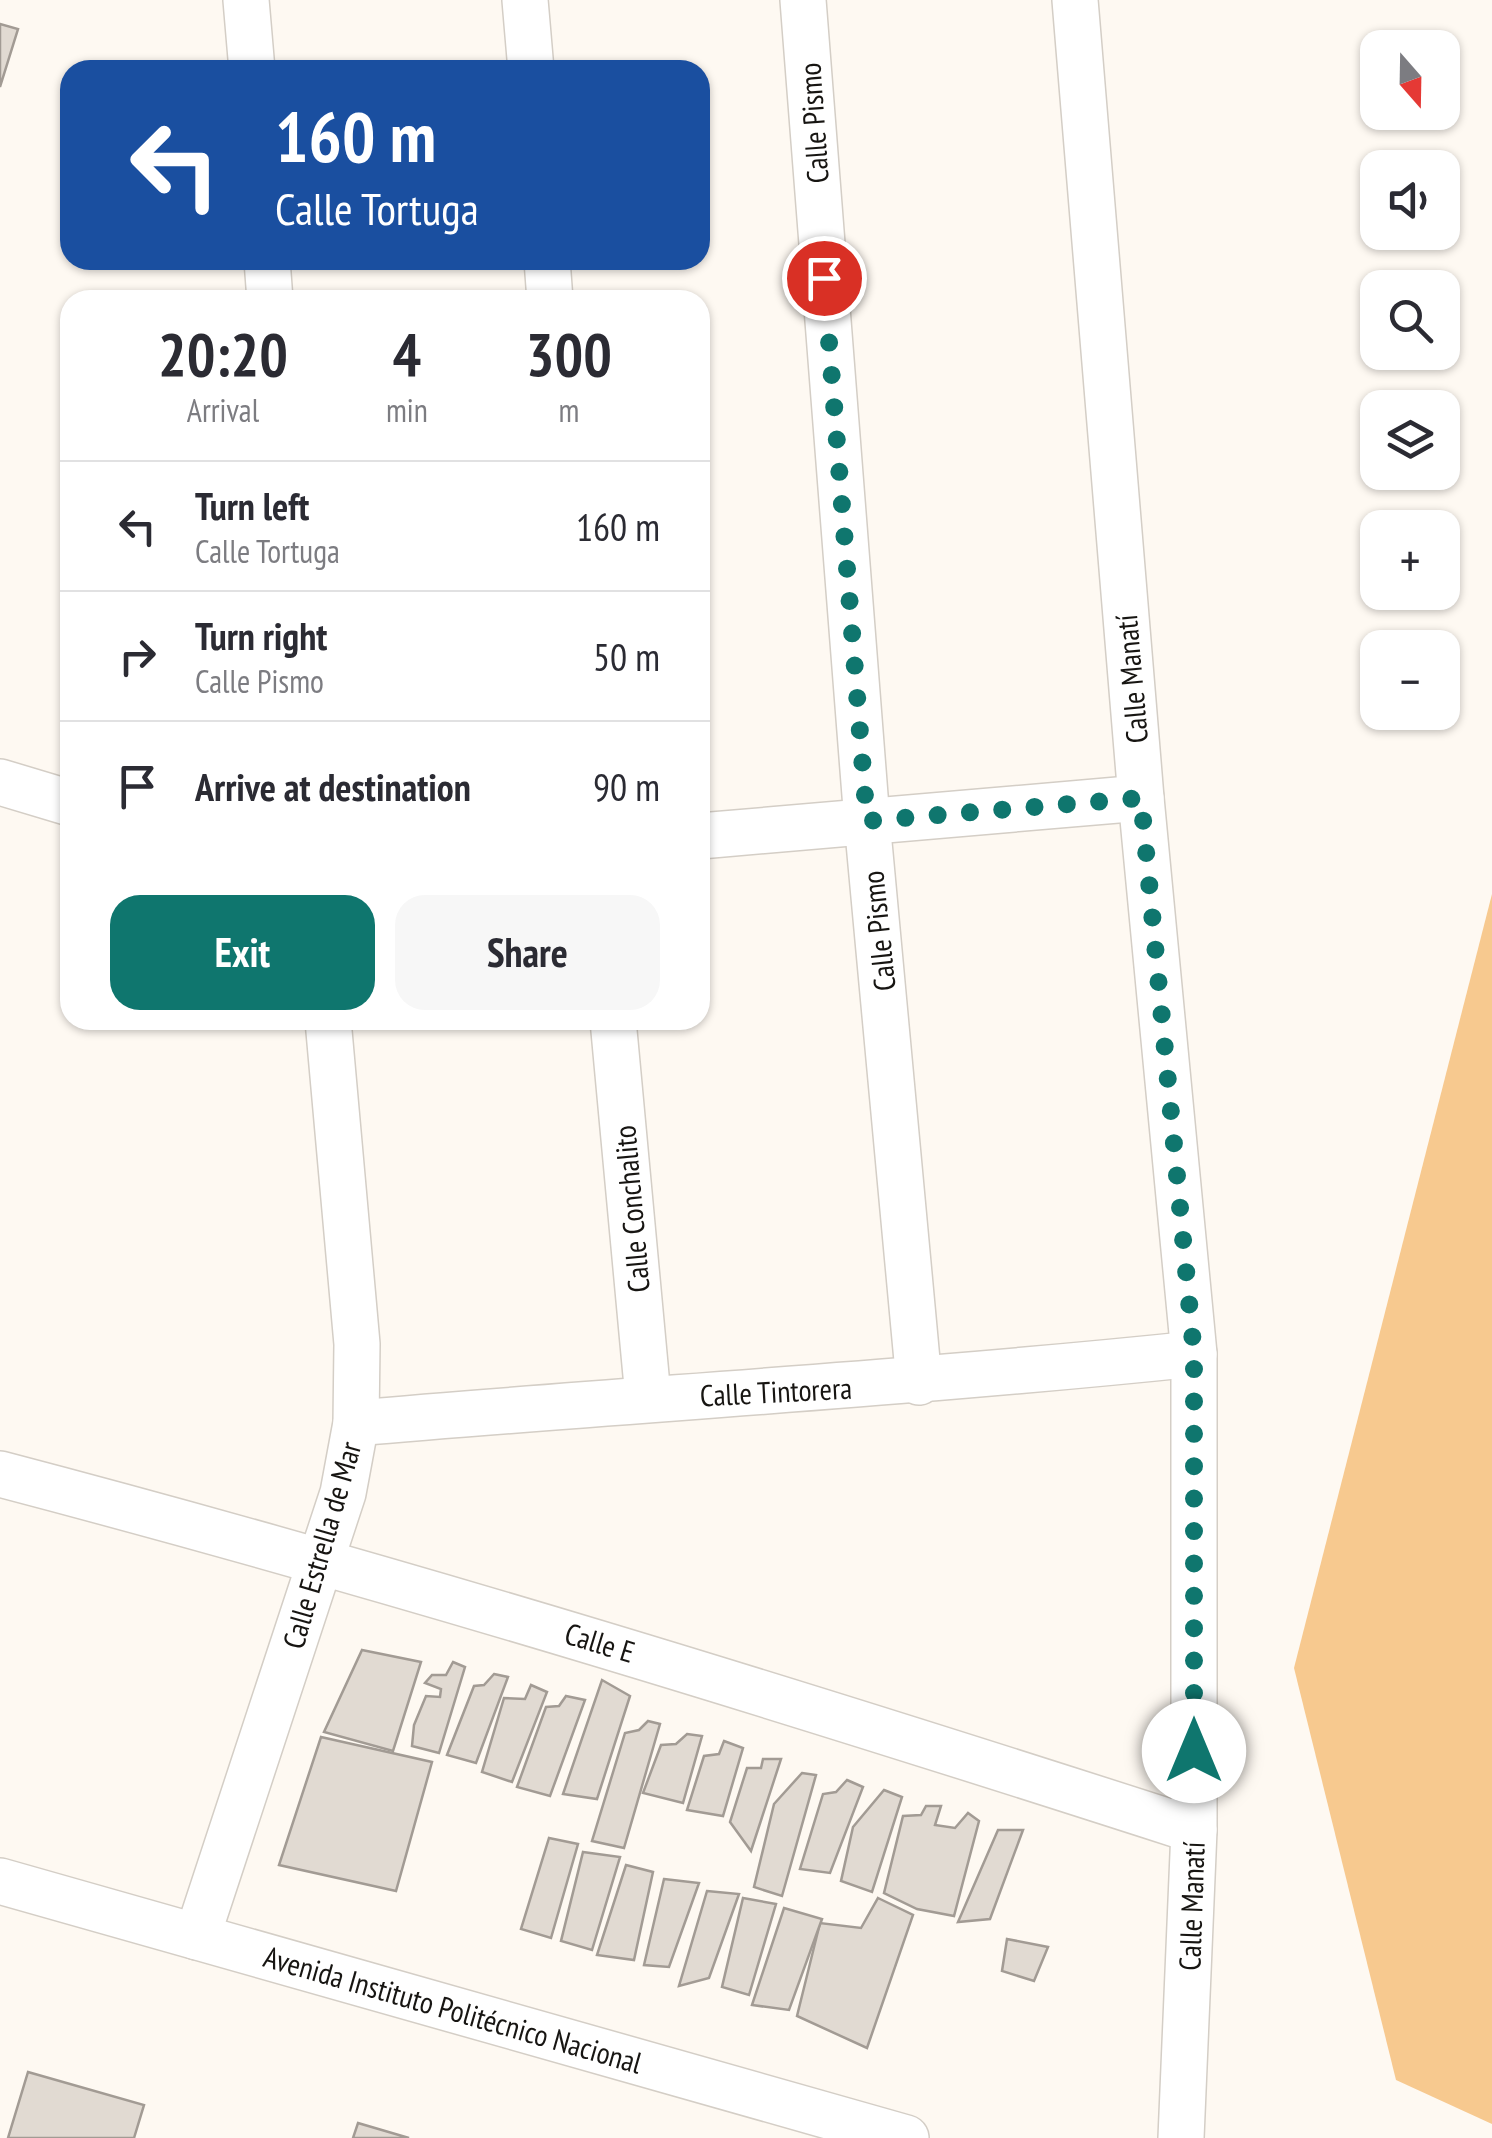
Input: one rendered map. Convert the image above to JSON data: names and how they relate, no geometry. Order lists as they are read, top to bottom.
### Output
{
  "streets": {
    "street": [
      "Calle Pismo",
      "Calle Manatí",
      "Calle Conchalito",
      "Calle Tintorera",
      "Calle Estrella de Mar",
      "Calle E",
      "Avenida Instituto Politécnico Nacional"
    ]
  },
  "crossings": [
    ["Calle Pismo", "Calle Tintorera"],
    ["Calle Manatí", "Calle Tintorera"],
    ["Calle Manatí", "Calle E"],
    ["Calle Conchalito", "Calle Tintorera"],
    ["Calle Tintorera", "Calle Estrella de Mar"],
    ["Calle Estrella de Mar", "Calle E"],
    ["Calle Estrella de Mar", "Avenida Instituto Politécnico Nacional"]
  ],
  "north": "bottom",
  "page": {
    "map_buttons": ["+", "−"],
    "turn": ["160 m", "Calle Tortuga"],
    "eta": [
      "20:20",
      "Arrival",
      "4",
      "min",
      "300",
      "m"
    ],
    "list": [
      {
        "name": "Turn left",
        "note": "Calle Tortuga",
        "value": "160 m"
      },
      {
        "name": "Turn right",
        "note": "Calle Pismo",
        "value": "50 m"
      },
      {
        "name": "Arrive at destination",
        "value": "90 m"
      }
    ],
    "buttons": ["Exit", "Share"]
  }
}
